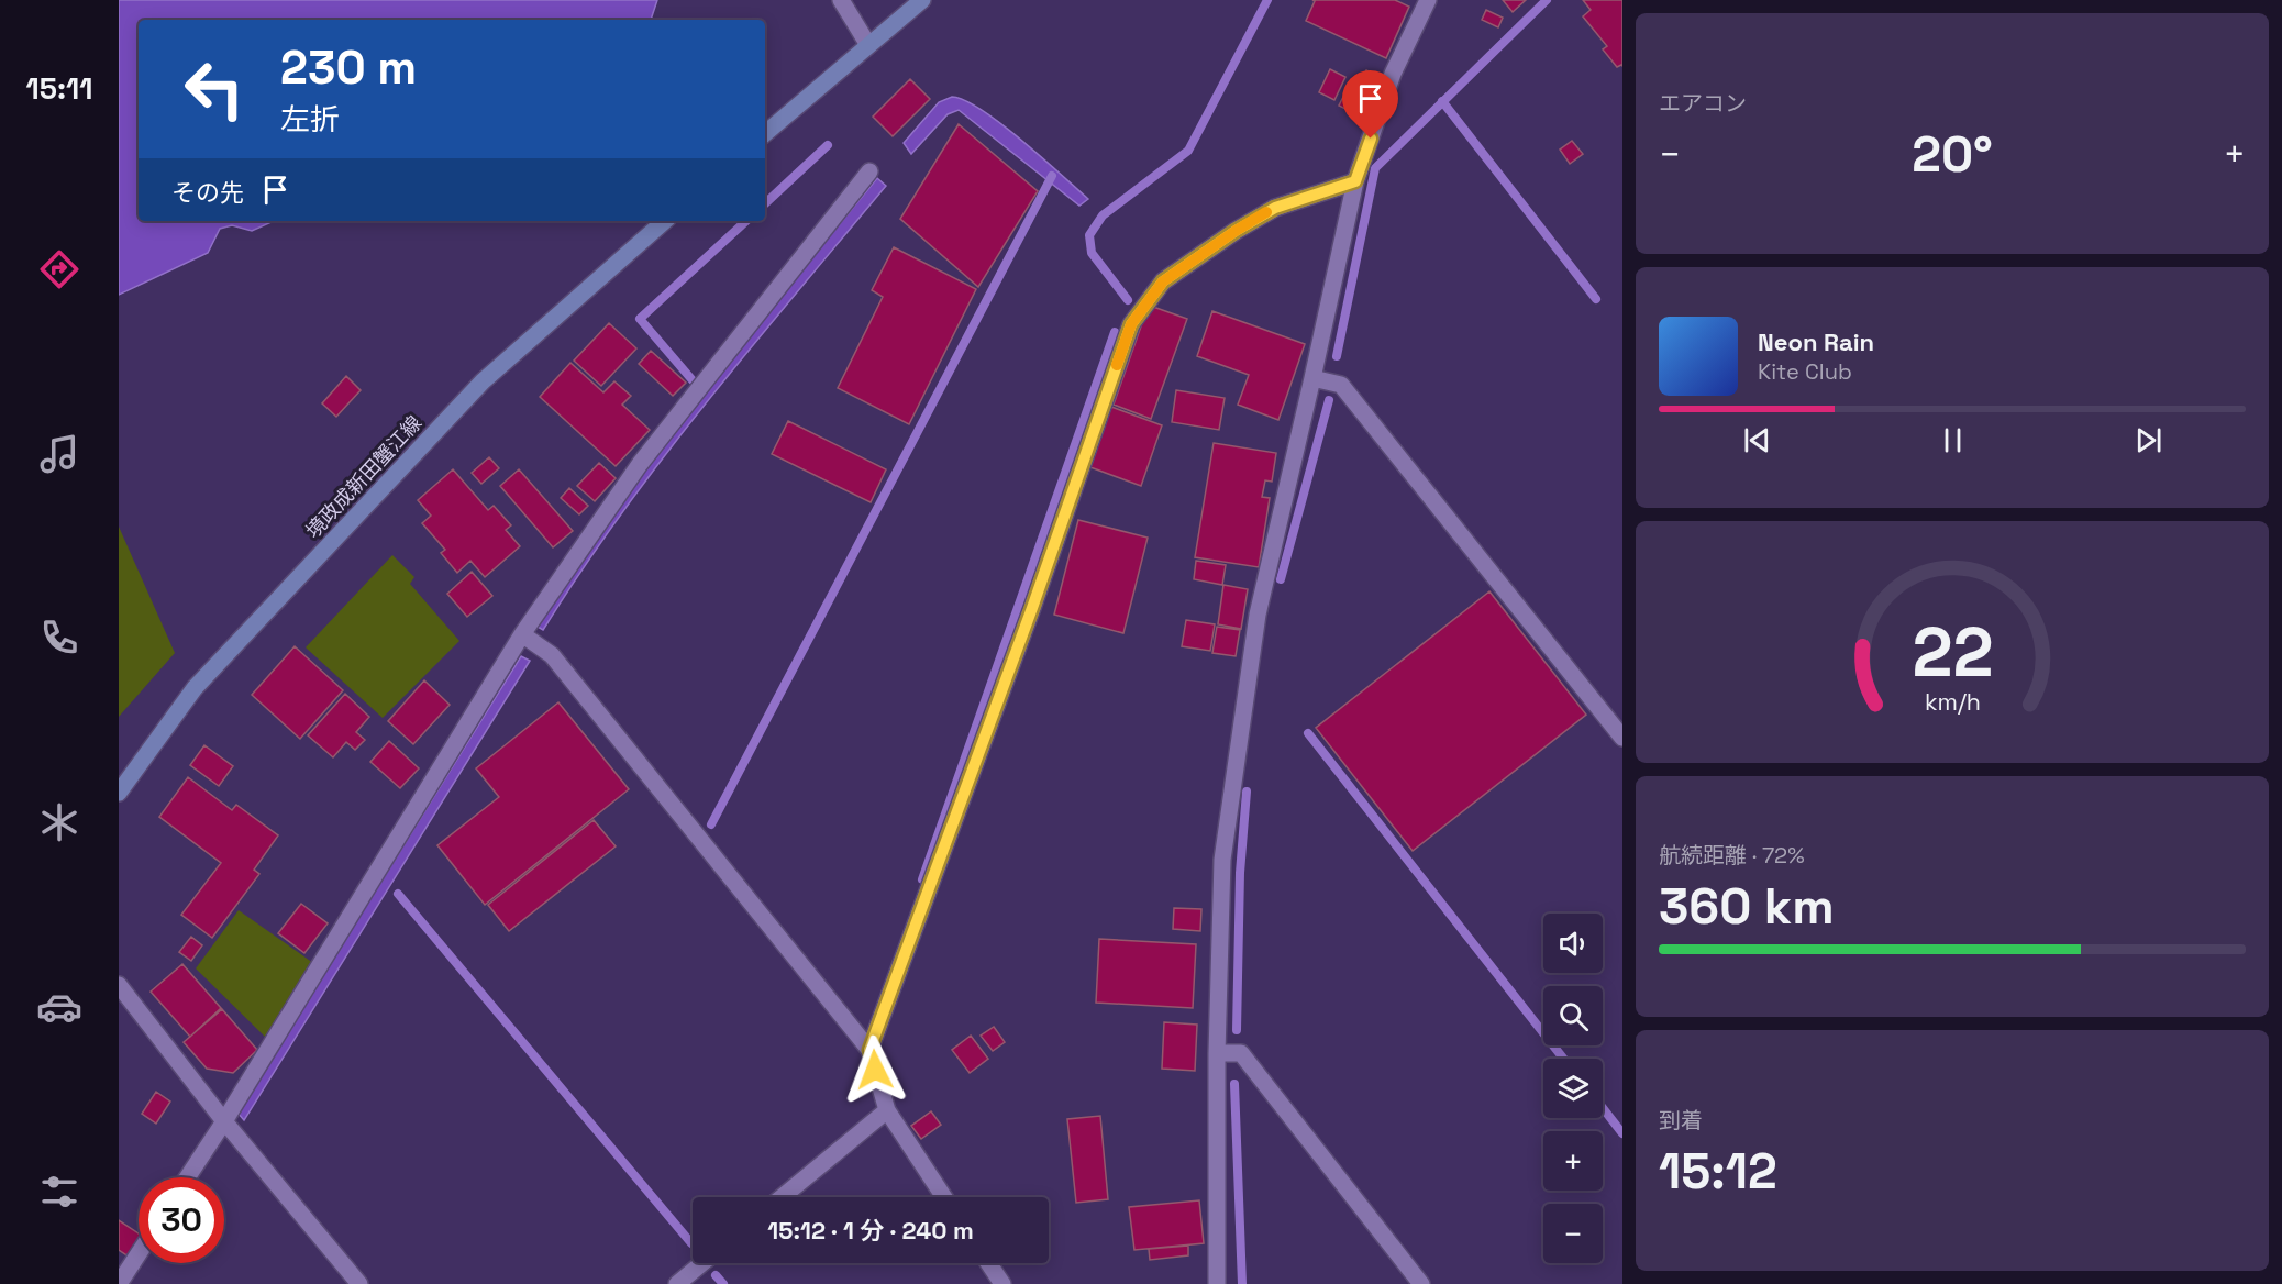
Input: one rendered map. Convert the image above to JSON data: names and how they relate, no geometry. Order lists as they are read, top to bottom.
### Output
{
  "streets": {
    "main road": ["境政成新田蟹江線"]
  },
  "page": {
    "tabs": "15:11",
    "tile": [
      "エアコン",
      ["航続距離 · 72%", "360 km"],
      ["到着", "15:12"]
    ],
    "turn": ["230 m", "左折"],
    "heat": ["−", "20°", "+"],
    "then": "その先",
    "song": ["Neon Rain", "Kite Club"],
    "map_buttons": ["+", "−"],
    "limit": "30",
    "trip": "15:12 · 1 分 · 240 m",
    "gauge": ["22", "km/h"]
  }
}
